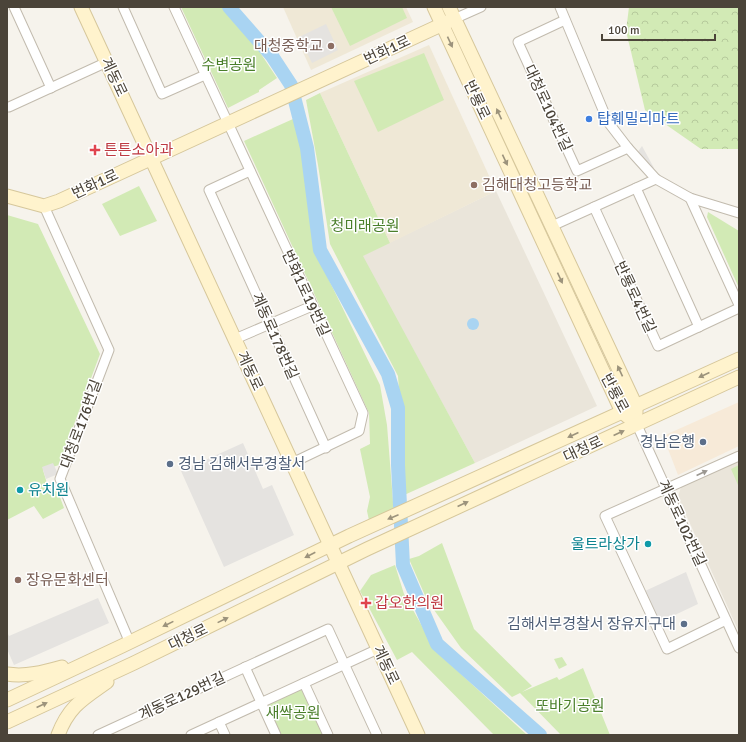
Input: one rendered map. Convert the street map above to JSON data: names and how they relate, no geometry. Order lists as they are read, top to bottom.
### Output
{
  "streets": {
    "street": [
      "번화1로",
      "계동로",
      "반룡로",
      "대청로104번길",
      "번화1로19번길",
      "반룡로4번길",
      "계동로178번길",
      "대청로176번길",
      "대청로",
      "계동로102번길",
      "계동로129번길"
    ]
  },
  "crossings": [
    ["번화1로", "계동로"],
    ["번화1로", "반룡로"],
    ["번화1로", "번화1로19번길"],
    ["번화1로", "대청로176번길"],
    ["계동로", "대청로"],
    ["반룡로", "대청로"],
    ["반룡로", "계동로102번길"],
    ["번화1로19번길", "계동로178번길"],
    ["대청로176번길", "대청로"],
    ["대청로", "계동로102번길"]
  ],
  "parks": [
    "수변공원",
    "청미래공원",
    "또바기공원",
    "새싹공원"
  ],
  "places": {
    "other": [
      "대청중학교",
      "탑훼밀리마트",
      "김해대청고등학교",
      "경남은행",
      "경남 김해서부경찰서",
      "유치원",
      "울트라상가",
      "장유문화센터",
      "김해서부경찰서 장유지구대"
    ],
    "health": ["튼튼소아과", "갑오한의원"]
  },
  "scale_bar": "100 m"
}
